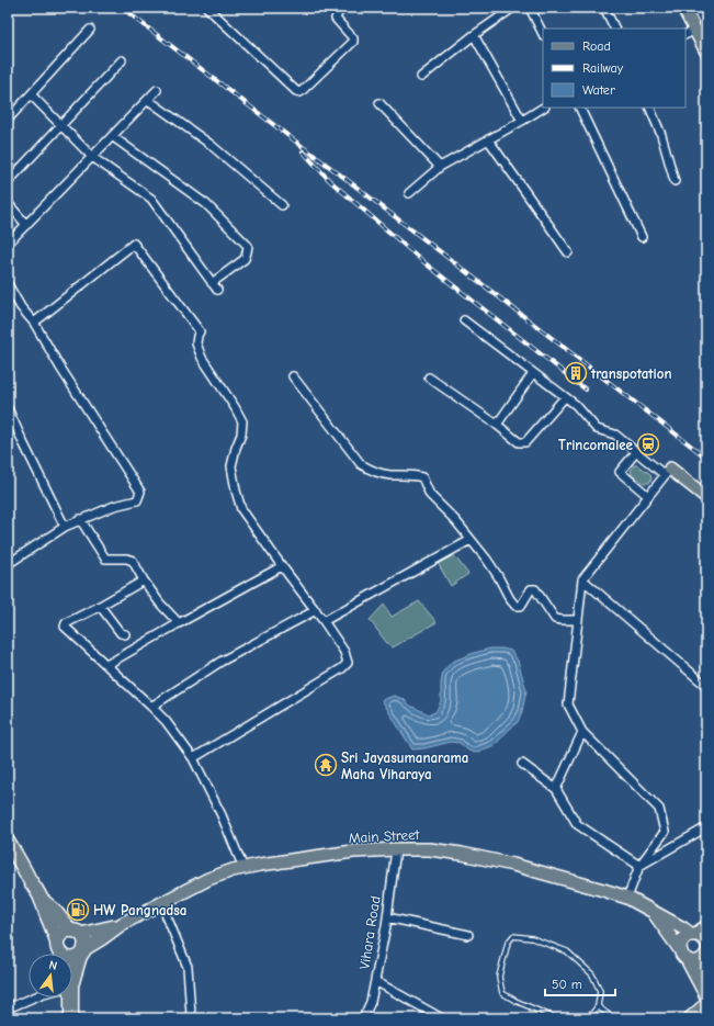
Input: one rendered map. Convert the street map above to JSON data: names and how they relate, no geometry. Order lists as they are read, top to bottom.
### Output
{
  "streets": {
    "main road": ["Main Street"],
    "street": ["Vihara Road"]
  },
  "crossings": [
    ["Main Street", "Vihara Road"]
  ],
  "places": {
    "building": ["transpotation"],
    "station": ["Trincomalee"],
    "temple": ["Sri Jayasumanarama Maha Viharaya"],
    "fuel station": ["HW Pangnadsa"]
  },
  "legend": ["Road", "Railway", "Water"],
  "scale_bar": "50 m",
  "north": "top"
}
